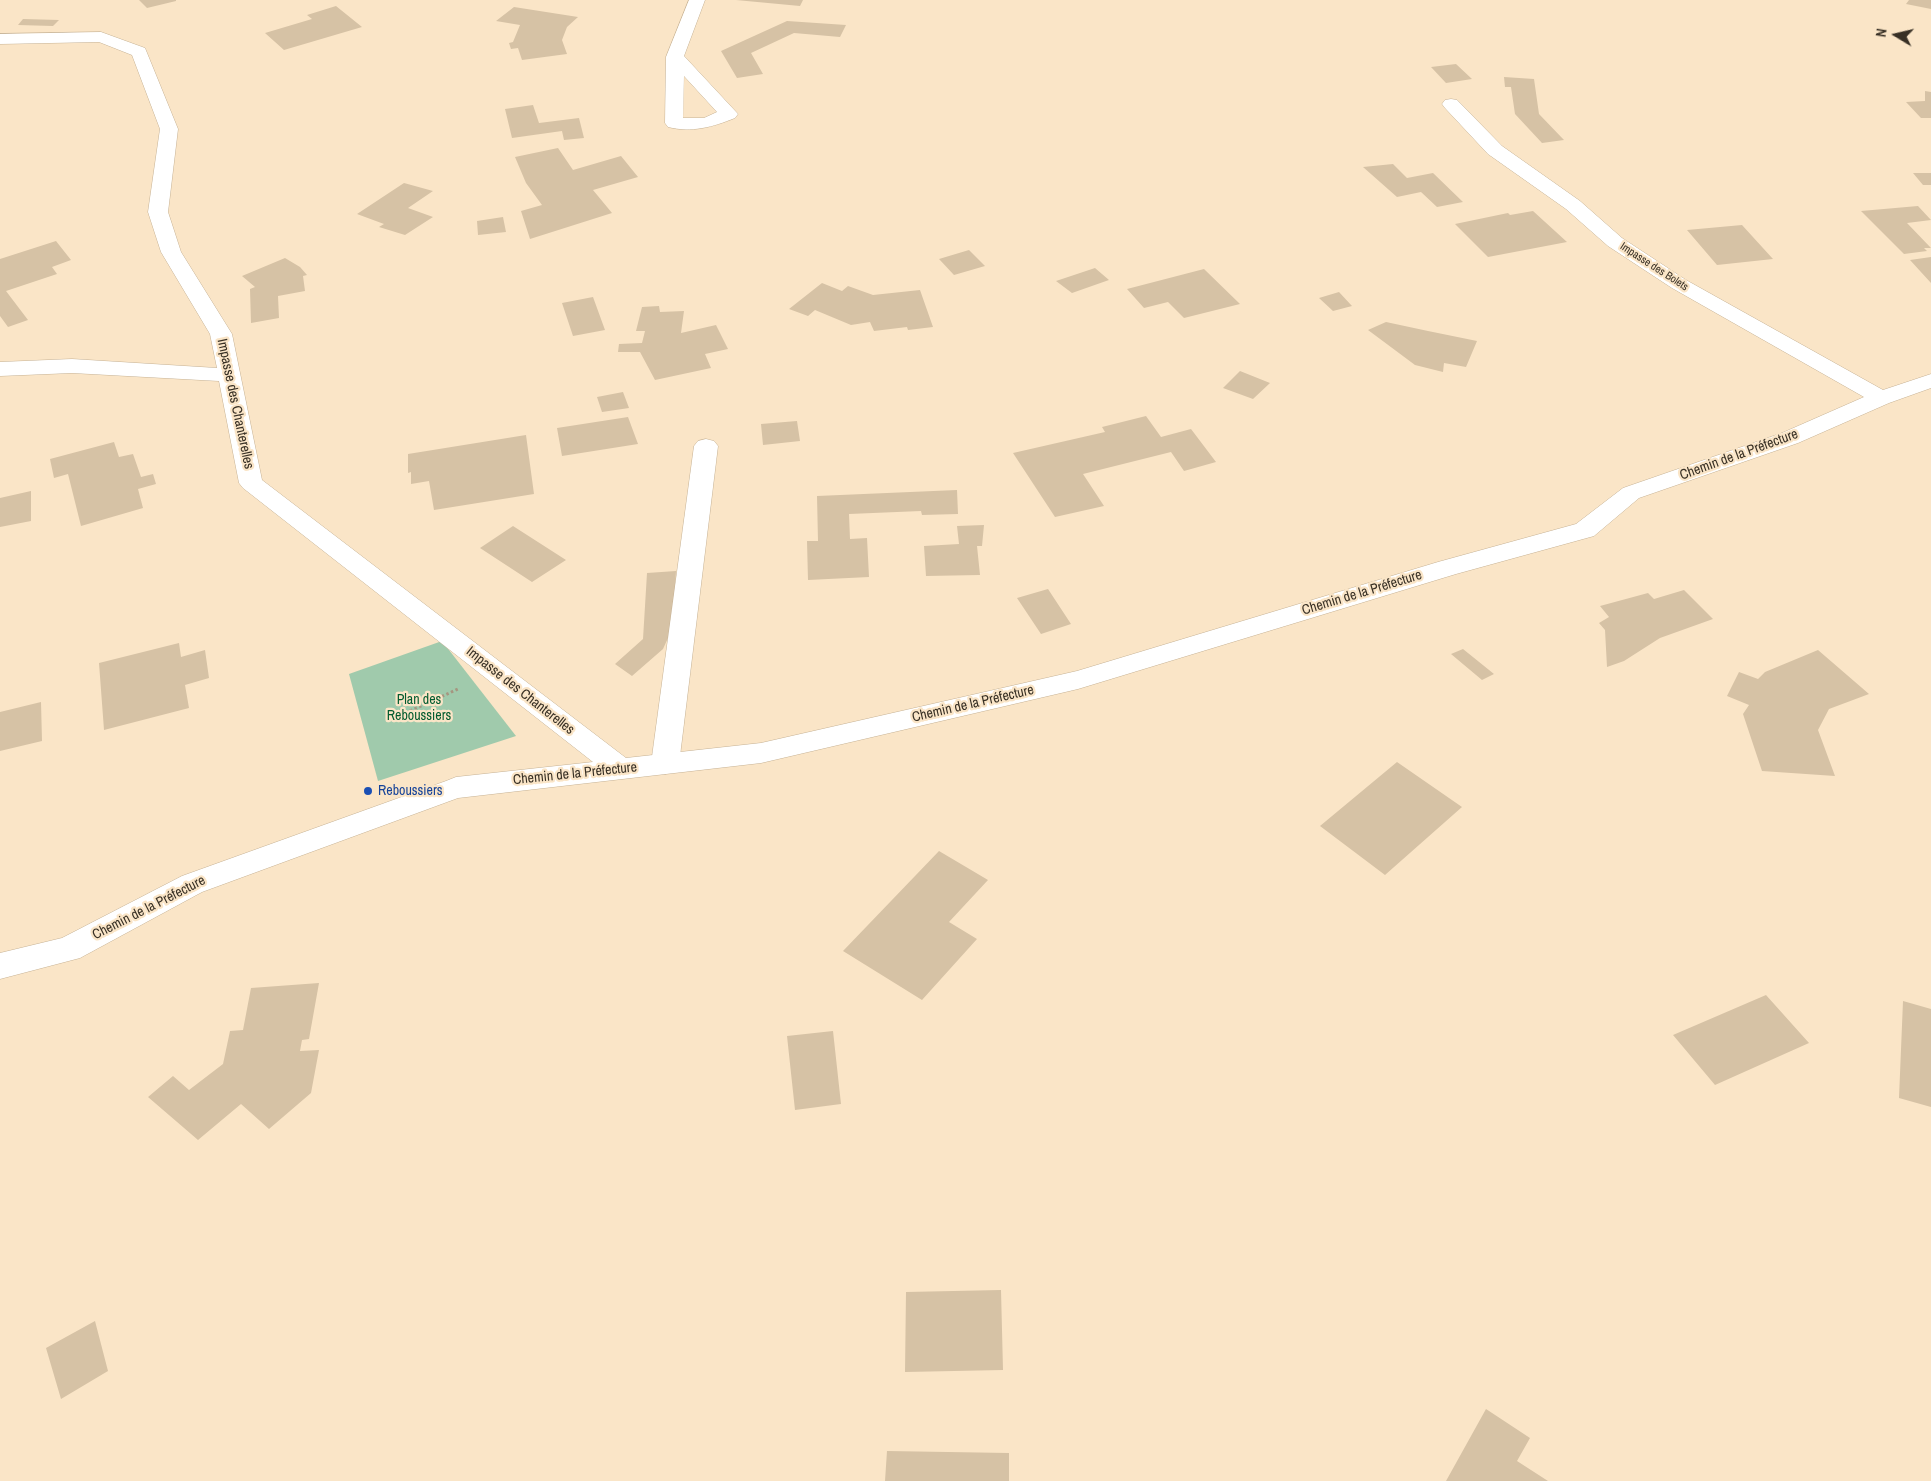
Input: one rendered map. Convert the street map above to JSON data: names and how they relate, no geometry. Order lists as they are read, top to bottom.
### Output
{
  "streets": {
    "street": ["Impasse des Bolets", "Impasse des Chanterelles", "Chemin de la Préfecture"]
  },
  "crossings": [
    ["Impasse des Bolets", "Chemin de la Préfecture"],
    ["Impasse des Chanterelles", "Chemin de la Préfecture"]
  ],
  "parks": ["Plan des Reboussiers"],
  "places": ["Reboussiers"],
  "north": "left"
}
